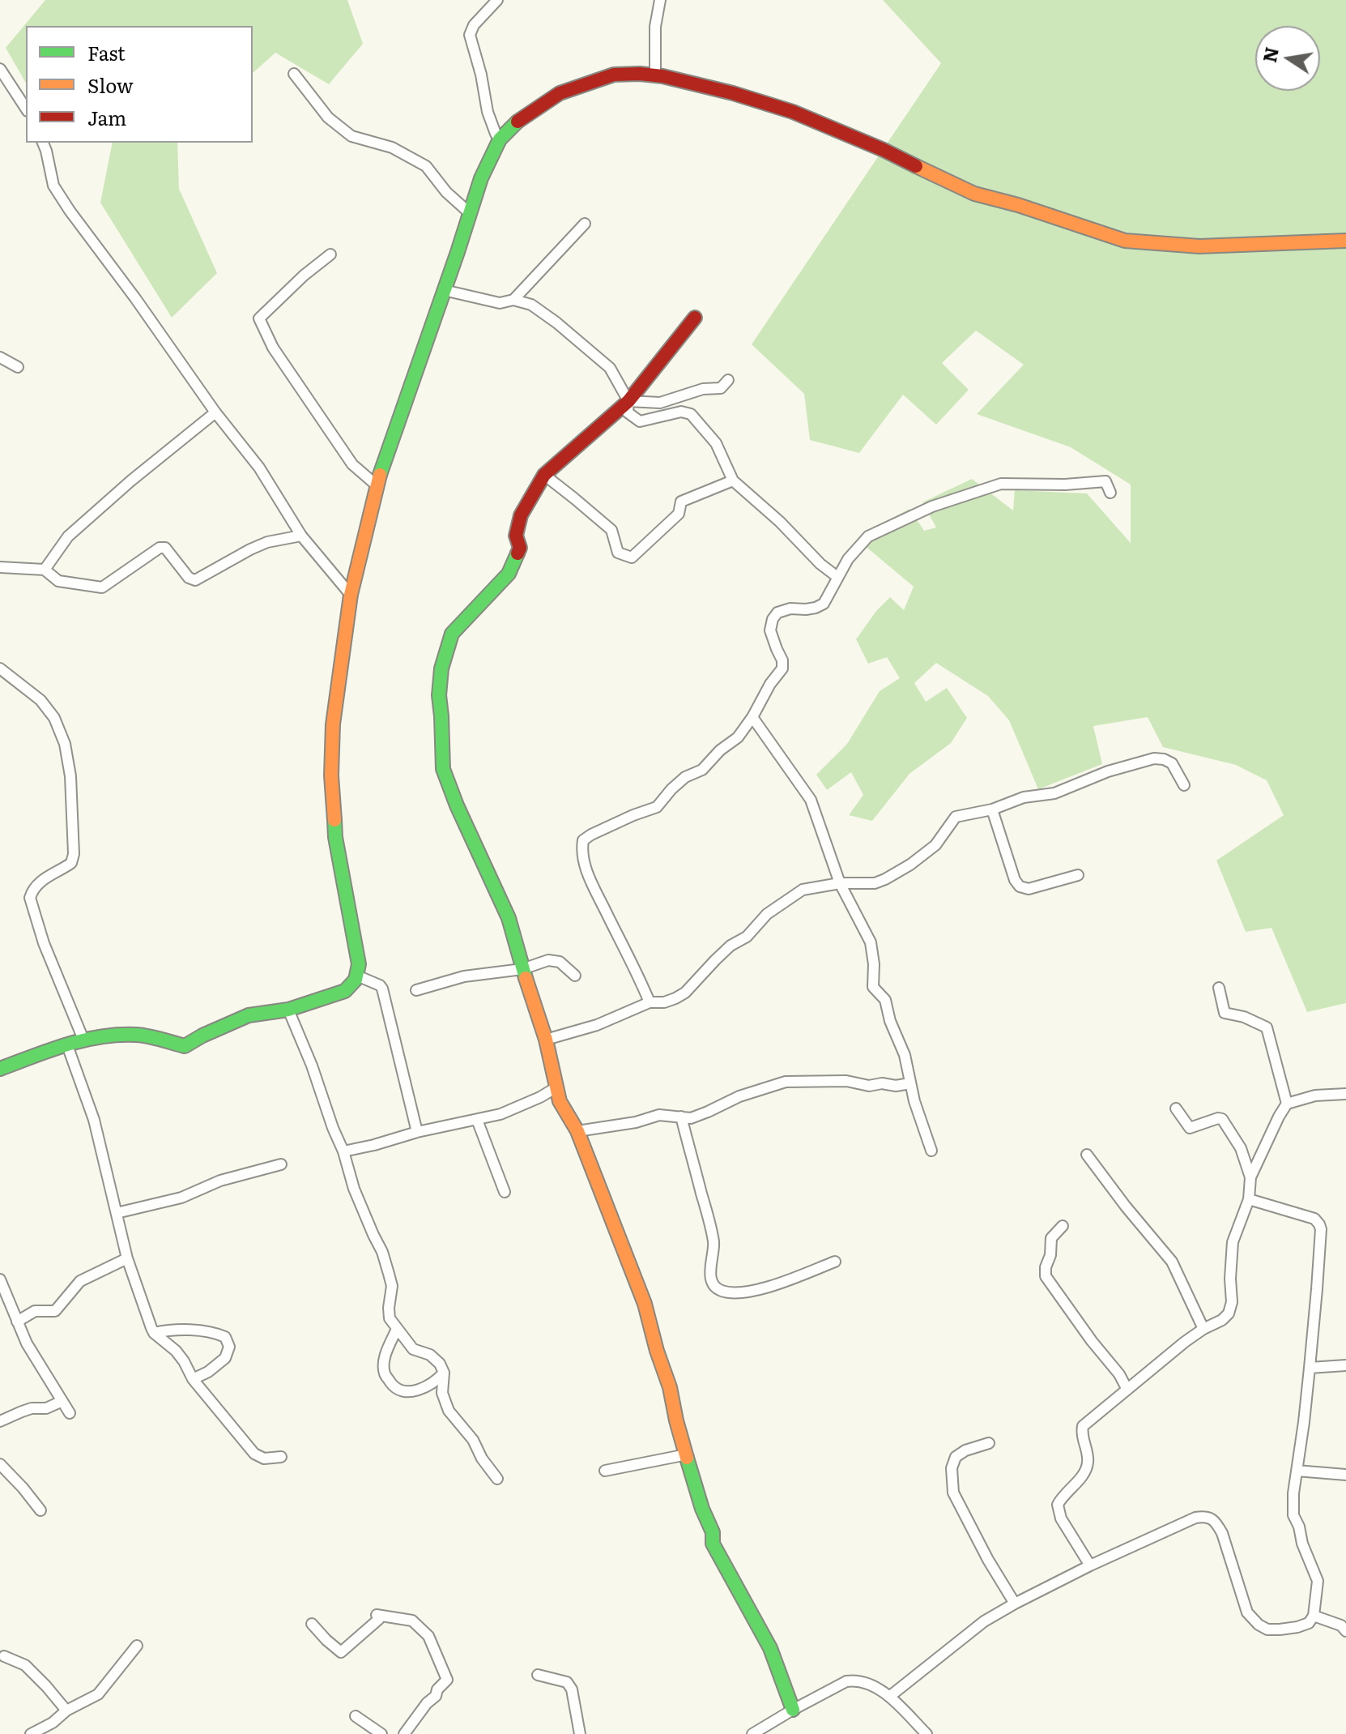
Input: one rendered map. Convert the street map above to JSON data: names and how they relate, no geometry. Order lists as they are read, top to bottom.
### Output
{
  "legend": ["Fast", "Slow", "Jam"],
  "north": "left"
}
